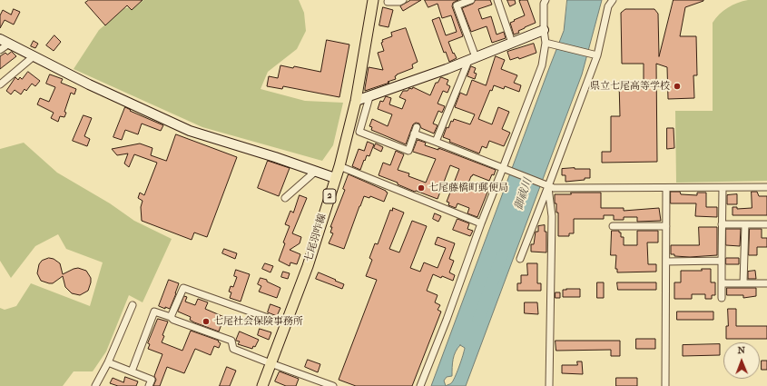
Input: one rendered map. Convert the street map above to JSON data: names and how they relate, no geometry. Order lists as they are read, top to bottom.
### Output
{
  "streets": {
    "main road": ["2", "七尾羽咋線"]
  },
  "water": ["御祓川"],
  "places": ["県立七尾高等学校", "七尾藤橋町郵便局", "七尾社会保険事務所"],
  "north": "top"
}
